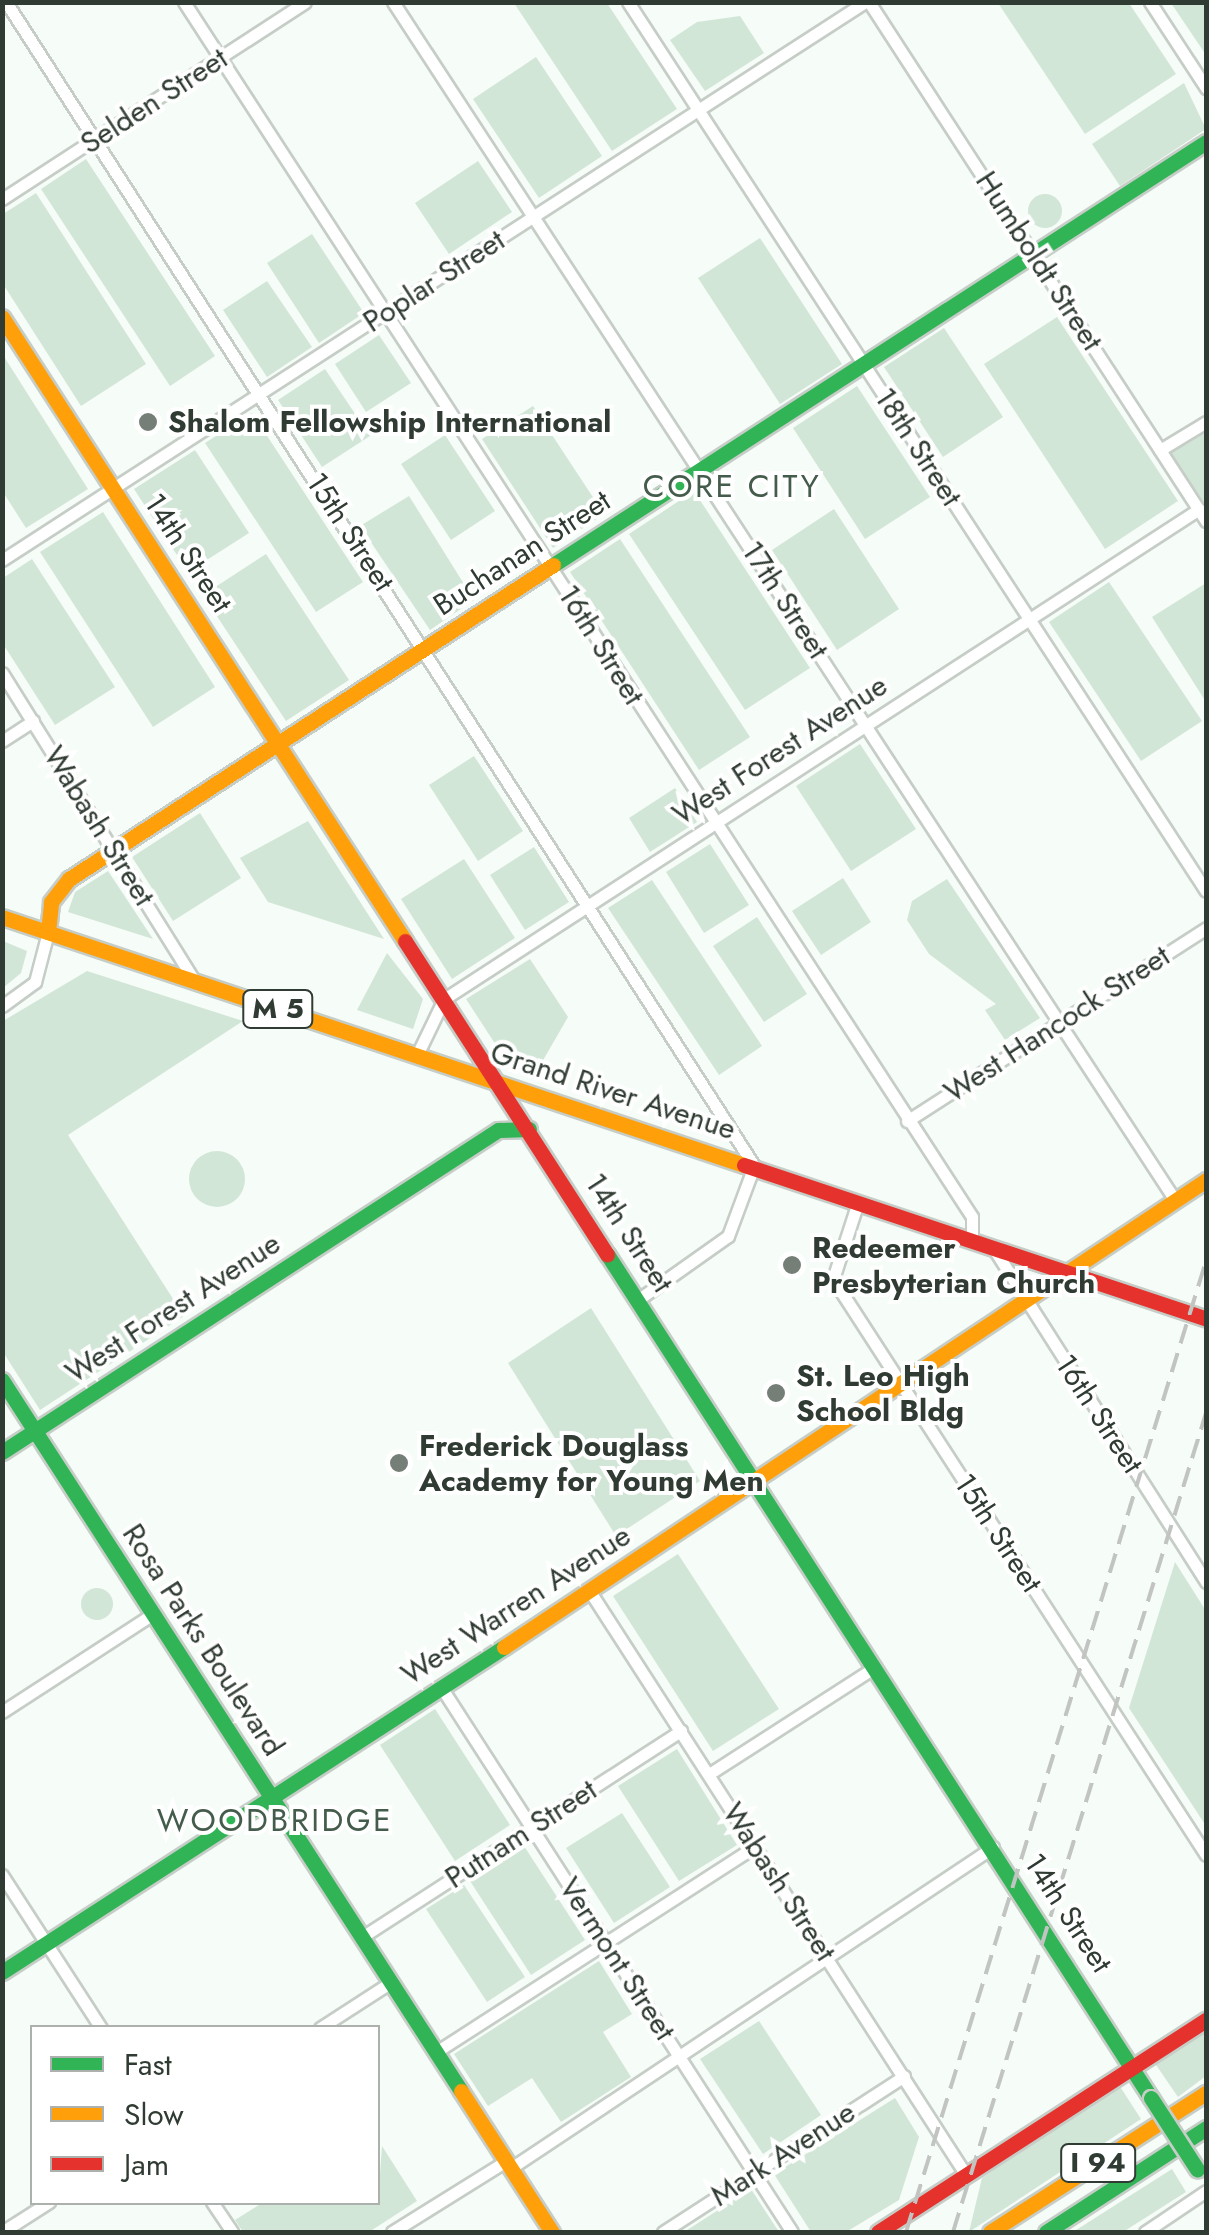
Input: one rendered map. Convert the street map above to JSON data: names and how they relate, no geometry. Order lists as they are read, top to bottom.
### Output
{
  "streets": {
    "main road": [
      "14th Street",
      "Buchanan Street",
      "West Forest Avenue",
      "M 5",
      "Grand River Avenue",
      "West Warren Avenue",
      "Rosa Parks Boulevard",
      "I 94"
    ],
    "street": [
      "Selden Street",
      "Humboldt Street",
      "Poplar Street",
      "18th Street",
      "15th Street",
      "17th Street",
      "16th Street",
      "Wabash Street",
      "West Hancock Street",
      "Putnam Street",
      "Vermont Street",
      "Mark Avenue"
    ]
  },
  "crossings": [
    ["Selden Street", "15th Street"],
    ["Selden Street", "16th Street"],
    ["Humboldt Street", "Poplar Street"],
    ["Humboldt Street", "Buchanan Street"],
    ["Humboldt Street", "West Forest Avenue"],
    ["Poplar Street", "18th Street"],
    ["Poplar Street", "15th Street"],
    ["Poplar Street", "14th Street"],
    ["Poplar Street", "17th Street"],
    ["Poplar Street", "16th Street"],
    ["18th Street", "Buchanan Street"],
    ["18th Street", "West Forest Avenue"],
    ["15th Street", "Buchanan Street"],
    ["15th Street", "West Forest Avenue"],
    ["15th Street", "Grand River Avenue"],
    ["15th Street", "West Warren Avenue"],
    ["14th Street", "Buchanan Street"],
    ["14th Street", "West Forest Avenue"],
    ["14th Street", "Grand River Avenue"],
    ["14th Street", "West Warren Avenue"],
    ["Buchanan Street", "17th Street"],
    ["Buchanan Street", "16th Street"],
    ["Buchanan Street", "Wabash Street"],
    ["Buchanan Street", "Grand River Avenue"],
    ["17th Street", "West Forest Avenue"],
    ["17th Street", "West Hancock Street"],
    ["17th Street", "West Warren Avenue"],
    ["16th Street", "West Forest Avenue"],
    ["16th Street", "West Hancock Street"],
    ["16th Street", "Grand River Avenue"],
    ["16th Street", "West Warren Avenue"],
    ["West Forest Avenue", "Rosa Parks Boulevard"],
    ["Wabash Street", "Grand River Avenue"],
    ["Wabash Street", "West Warren Avenue"],
    ["Wabash Street", "Putnam Street"],
    ["Wabash Street", "Mark Avenue"],
    ["Grand River Avenue", "West Warren Avenue"],
    ["West Warren Avenue", "Rosa Parks Boulevard"],
    ["West Warren Avenue", "Vermont Street"],
    ["Rosa Parks Boulevard", "Putnam Street"],
    ["Putnam Street", "Vermont Street"],
    ["Vermont Street", "Mark Avenue"]
  ],
  "districts": ["CORE CITY", "WOODBRIDGE"],
  "places": [
    "Shalom Fellowship International",
    "Redeemer Presbyterian Church",
    "St. Leo High School Bldg",
    "Frederick Douglass Academy for Young Men"
  ],
  "legend": ["Fast", "Slow", "Jam"]
}
